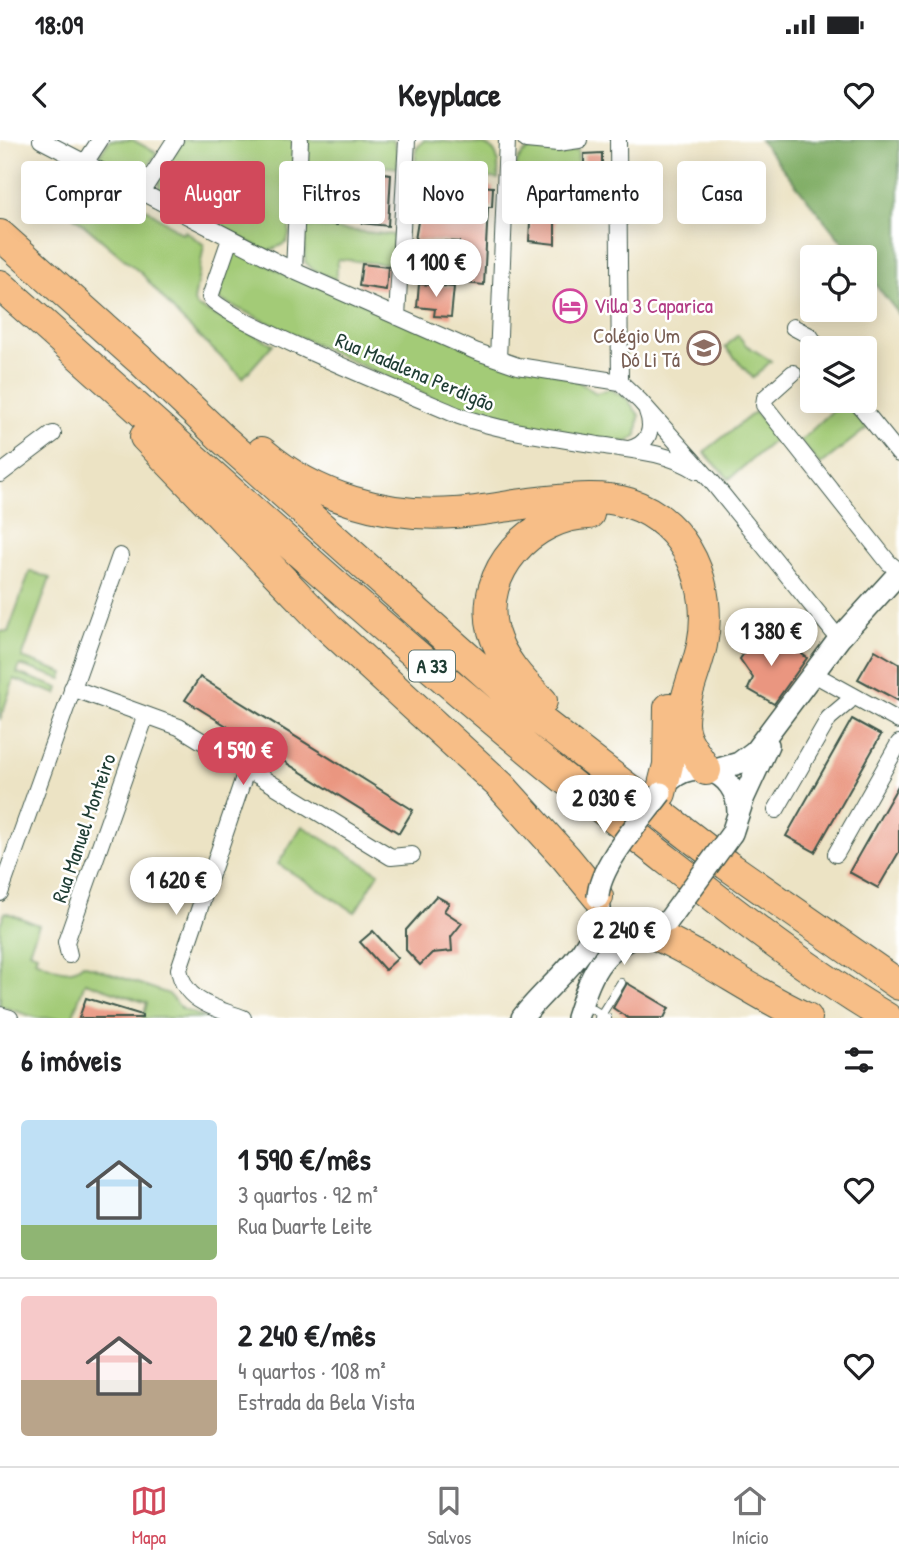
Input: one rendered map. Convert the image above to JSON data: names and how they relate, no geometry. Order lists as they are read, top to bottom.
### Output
{
  "streets": {
    "highway": ["A 33"],
    "street": ["Rua Madalena Perdigão", "Rua Manuel Monteiro"]
  },
  "places": {
    "hotel": ["Villa 3 Caparica"],
    "school or university": ["Colégio Um Dó Li Tá"]
  },
  "page": {
    "status": "18:09",
    "header": "Keyplace",
    "chip": [
      "Comprar",
      "Alugar",
      "Filtros",
      "Novo",
      "Apartamento",
      "Casa"
    ],
    "price": [
      "1 100 €",
      "1 380 €",
      "1 590 €",
      "2 030 €",
      "1 620 €",
      "2 240 €"
    ],
    "heading": "6 imóveis",
    "list": [
      {
        "name": "1 590 €/mês",
        "note": "3 quartos · 92 m² · Rua Duarte Leite"
      },
      {
        "name": "2 240 €/mês",
        "note": "4 quartos · 108 m² · Estrada da Bela Vista"
      }
    ],
    "tabs": ["Mapa", "Salvos", "Início"]
  }
}
